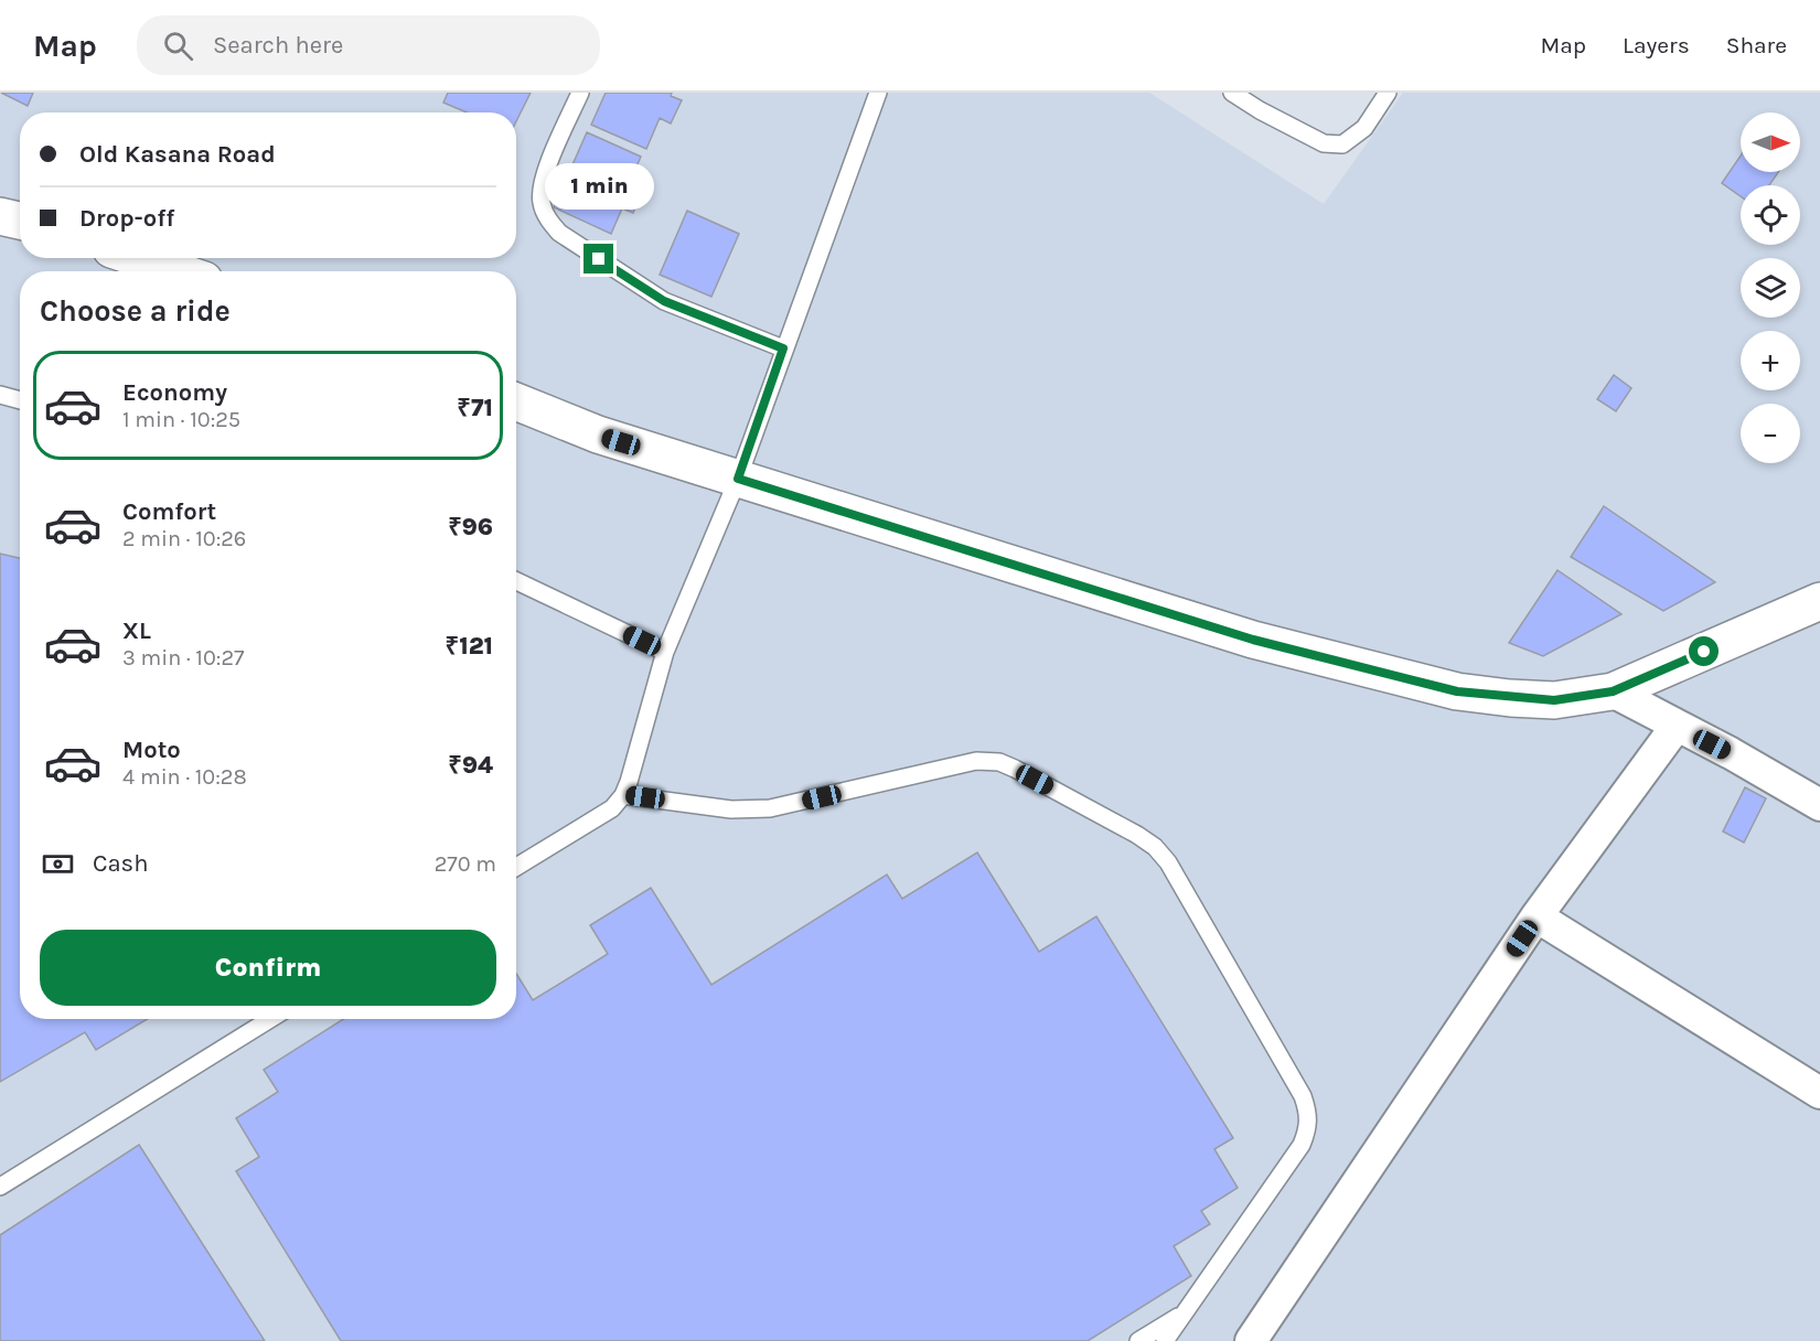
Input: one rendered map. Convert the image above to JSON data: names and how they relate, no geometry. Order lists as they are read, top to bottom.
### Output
{
  "north": "right",
  "page": {
    "header": "Map",
    "search": "Search here",
    "nav": ["Map", "Layers", "Share"],
    "map_buttons": ["+", "−"],
    "banner": ["Old Kasana Road", "Drop-off"],
    "bubble": "1 min",
    "heading": "Choose a ride",
    "list": [
      {
        "name": "Economy",
        "note": "1 min · 10:25",
        "value": "₹71"
      },
      {
        "name": "Comfort",
        "note": "2 min · 10:26",
        "value": "₹96"
      },
      {
        "name": "XL",
        "note": "3 min · 10:27",
        "value": "₹121"
      },
      {
        "name": "Moto",
        "note": "4 min · 10:28",
        "value": "₹94"
      }
    ],
    "pay": ["Cash", "270 m"],
    "buttons": "Confirm"
  }
}
